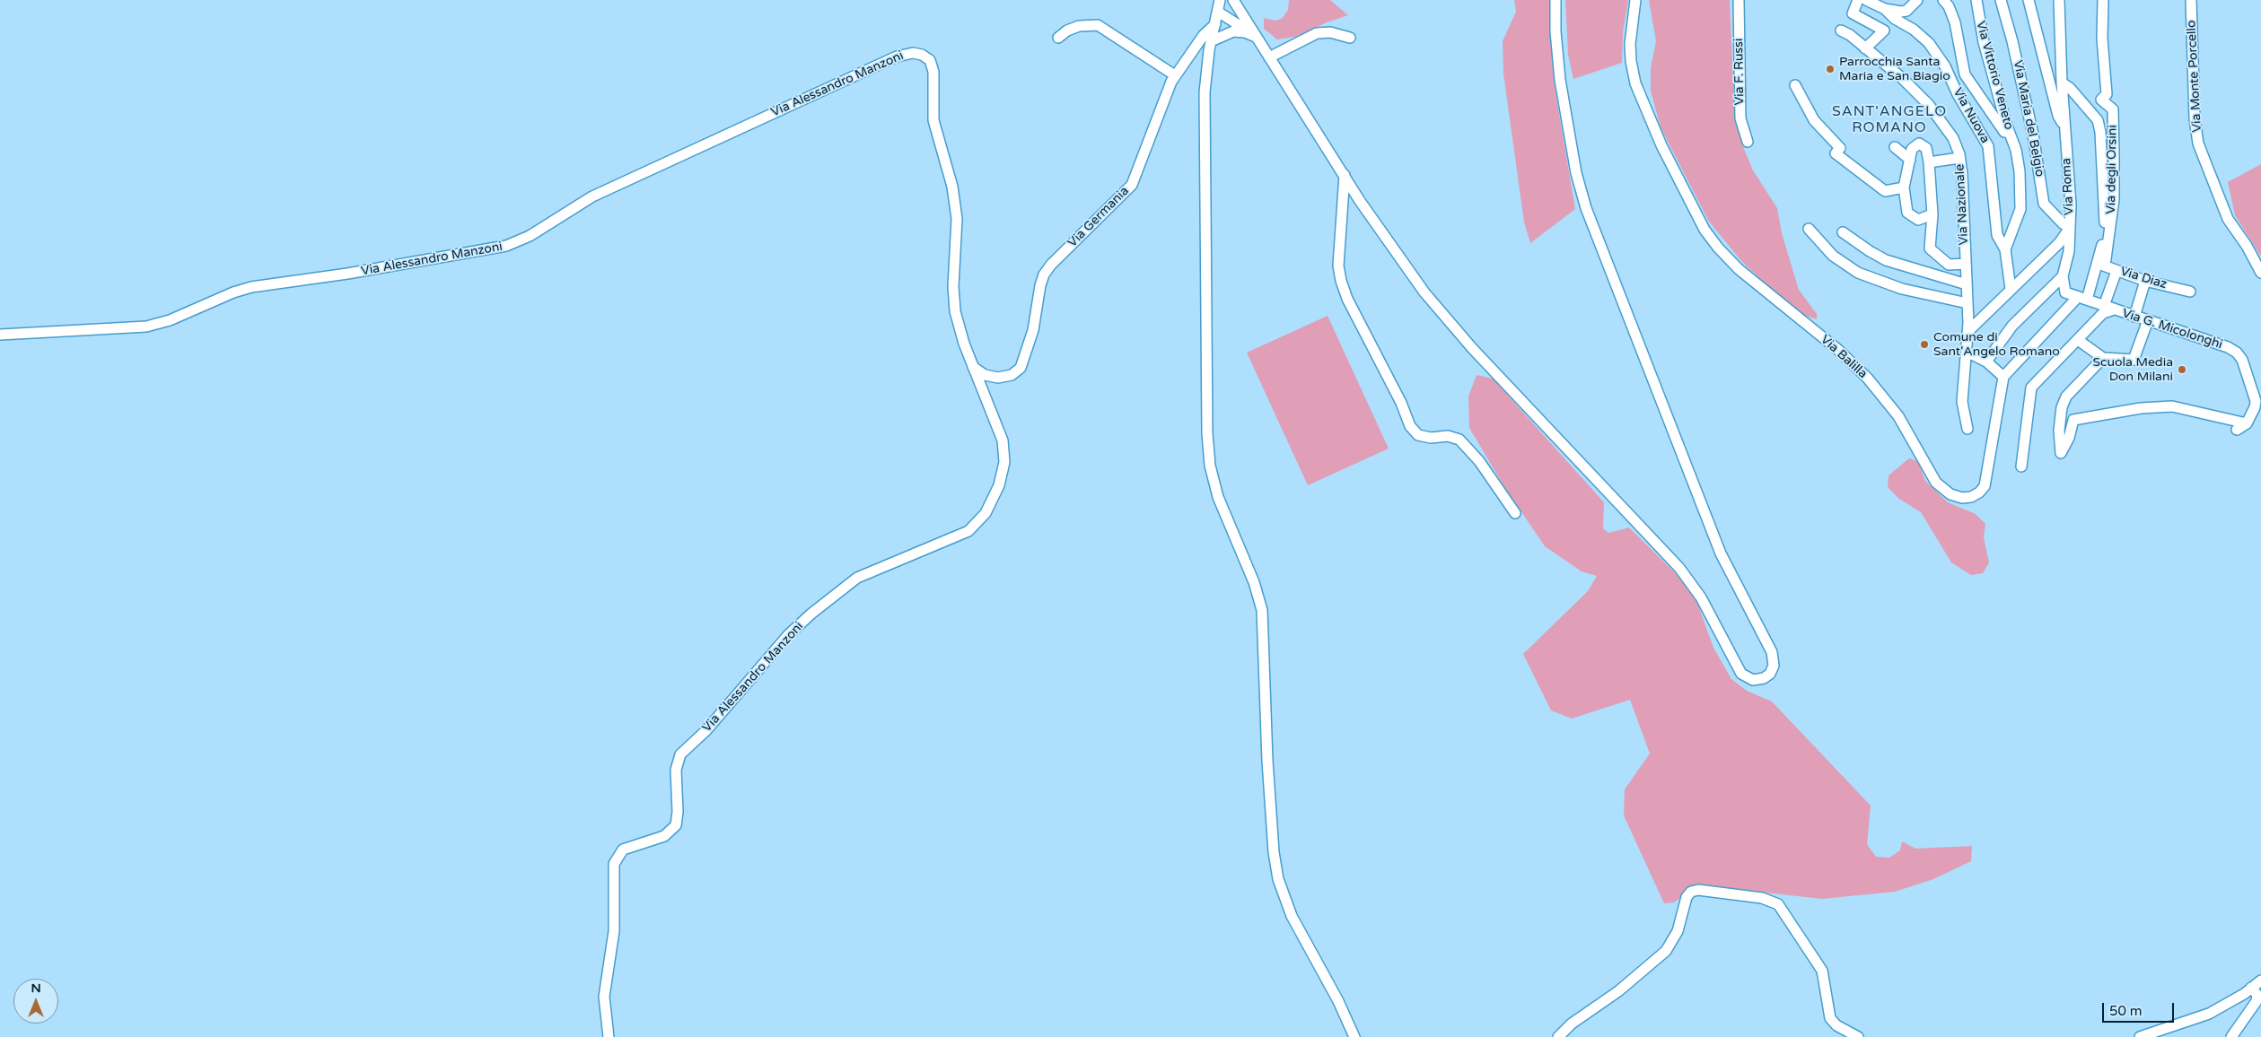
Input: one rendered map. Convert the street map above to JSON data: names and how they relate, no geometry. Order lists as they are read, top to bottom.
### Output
{
  "streets": {
    "street": [
      "Via F. Russi",
      "Via Vittorio Veneto",
      "Via Monte Porcello",
      "Via Alessandro Manzoni",
      "Via Nuova",
      "Via Maria del Belgio",
      "Via degli Orsini",
      "Via Roma",
      "Via Nazionale",
      "Via Germania",
      "Via Diaz",
      "Via G. Micolonghi",
      "Via Balilla"
    ]
  },
  "crossings": [
    ["Via Alessandro Manzoni", "Via Germania"],
    ["Via Maria del Belgio", "Via Roma"],
    ["Via degli Orsini", "Via Diaz"],
    ["Via Roma", "Via Nazionale"]
  ],
  "districts": ["SANT'ANGELO ROMANO"],
  "places": ["Parrocchia Santa Maria e San Biagio", "Comune di Sant'Angelo Romano", "Scuola Media Don Milani"],
  "scale_bar": "50 m",
  "north": "top"
}
